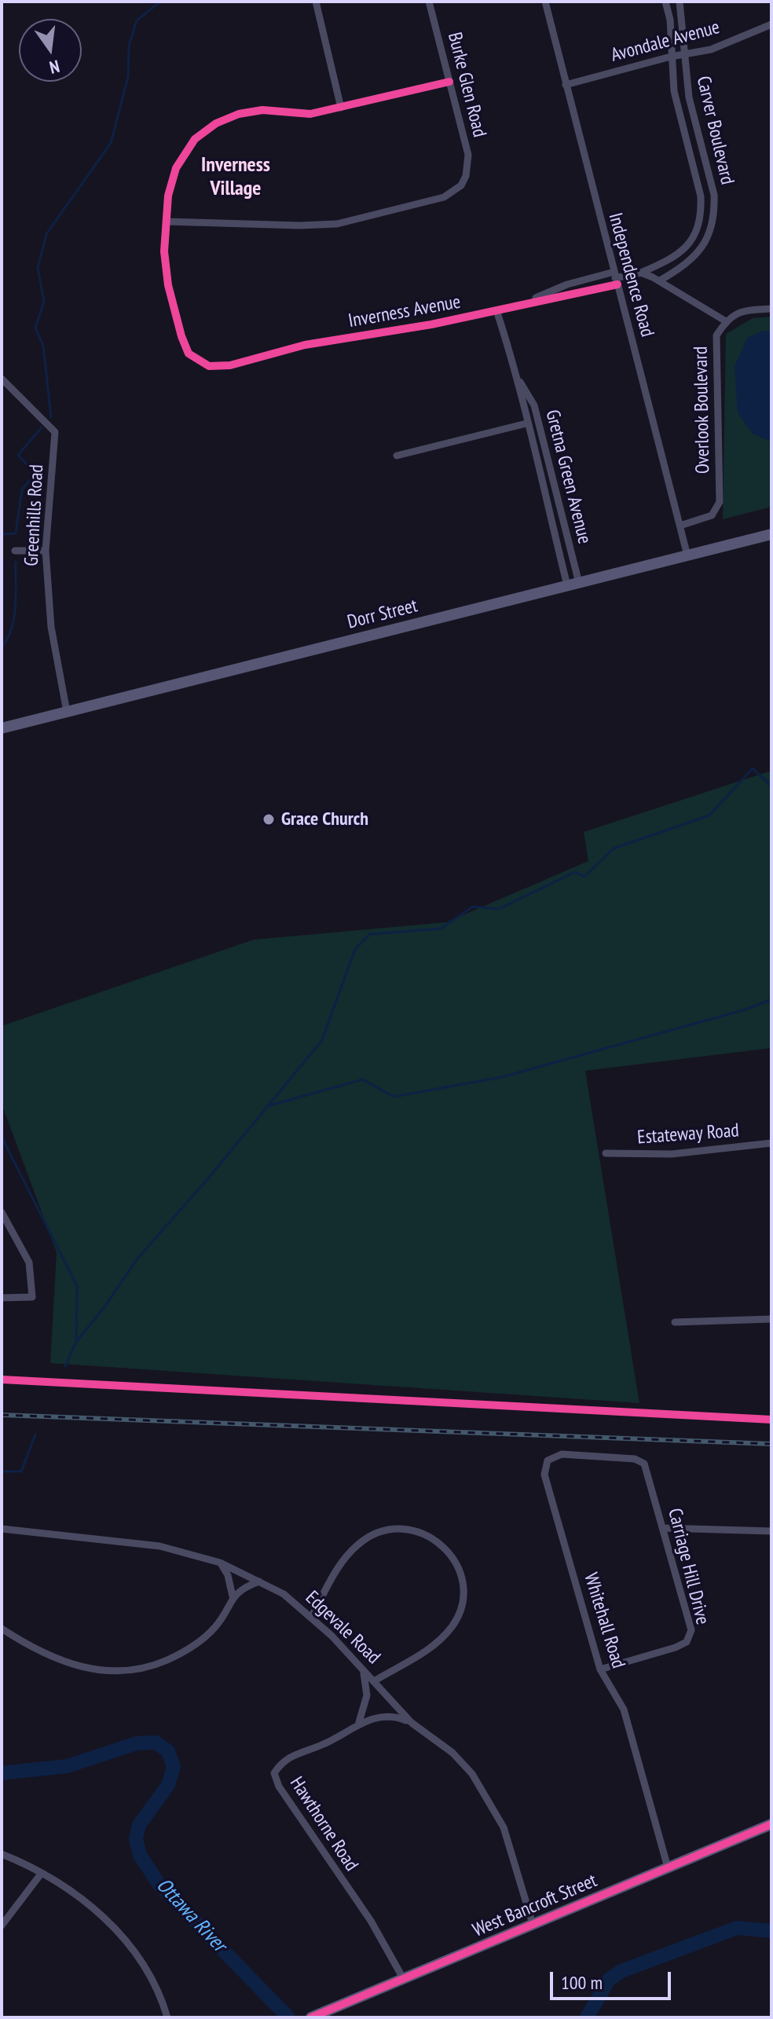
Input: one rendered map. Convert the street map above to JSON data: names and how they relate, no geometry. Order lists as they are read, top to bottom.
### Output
{
  "streets": {
    "main road": ["Dorr Street", "West Bancroft Street"],
    "street": [
      "Avondale Avenue",
      "Burke Glen Road",
      "Carver Boulevard",
      "Independence Road",
      "Inverness Avenue",
      "Overlook Boulevard",
      "Gretna Green Avenue",
      "Greenhills Road",
      "Estateway Road",
      "Carriage Hill Drive",
      "Whitehall Road",
      "Edgevale Road",
      "Hawthorne Road"
    ]
  },
  "crossings": [
    ["Avondale Avenue", "Carver Boulevard"],
    ["Avondale Avenue", "Independence Road"],
    ["Burke Glen Road", "Inverness Avenue"],
    ["Carver Boulevard", "Inverness Avenue"],
    ["Independence Road", "Inverness Avenue"],
    ["Independence Road", "Overlook Boulevard"],
    ["Independence Road", "Dorr Street"],
    ["Inverness Avenue", "Gretna Green Avenue"],
    ["Gretna Green Avenue", "Dorr Street"],
    ["Greenhills Road", "Dorr Street"],
    ["Carriage Hill Drive", "Whitehall Road"],
    ["Whitehall Road", "West Bancroft Street"],
    ["Edgevale Road", "Hawthorne Road"],
    ["Edgevale Road", "West Bancroft Street"],
    ["Hawthorne Road", "West Bancroft Street"]
  ],
  "districts": ["Inverness Village"],
  "water": ["Ottawa River"],
  "places": ["Grace Church"],
  "scale_bar": "100 m",
  "north": "bottom"
}
